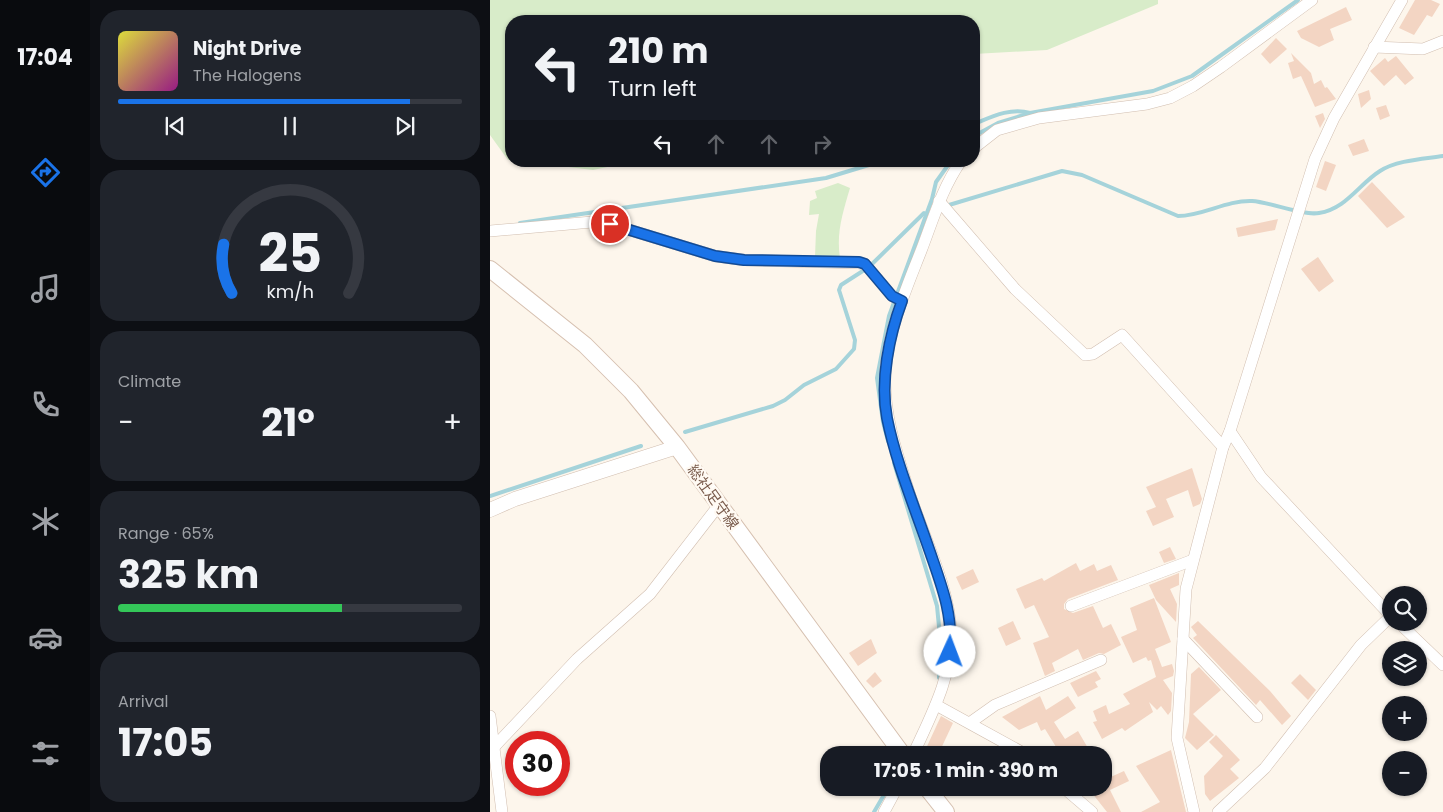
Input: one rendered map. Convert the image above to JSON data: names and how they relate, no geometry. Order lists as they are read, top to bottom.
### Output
{
  "streets": {
    "main road": ["総社足守線"]
  },
  "page": {
    "tabs": "17:04",
    "turn": ["210 m", "Turn left"],
    "song": ["Night Drive", "The Halogens"],
    "tile": [
      "Climate",
      ["Range · 65%", "325 km"],
      ["Arrival", "17:05"]
    ],
    "heat": ["−", "21°", "+"],
    "map_buttons": ["+", "−"],
    "limit": "30",
    "trip": "17:05 · 1 min · 390 m",
    "gauge": ["25", "km/h"]
  }
}
